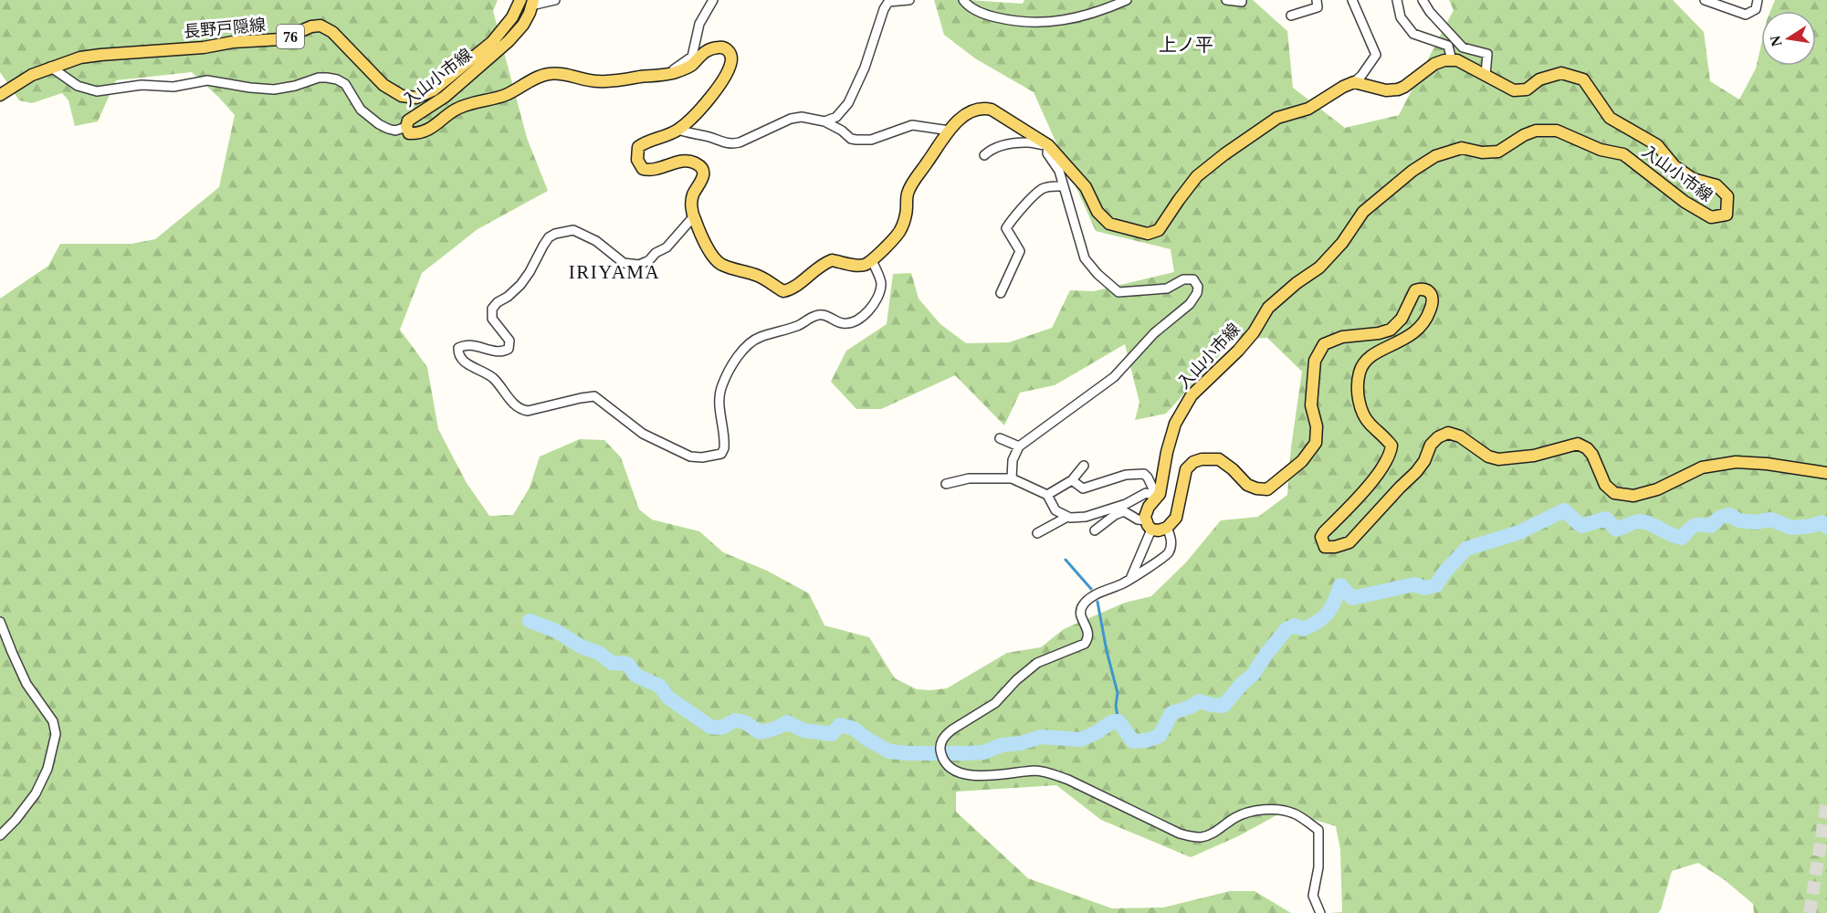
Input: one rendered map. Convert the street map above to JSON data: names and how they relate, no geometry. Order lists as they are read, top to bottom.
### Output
{
  "streets": {
    "main road": ["長野戸隠線", "76", "入山小市線"]
  },
  "districts": ["上ノ平", "IRIYAMA"],
  "north": "left"
}
